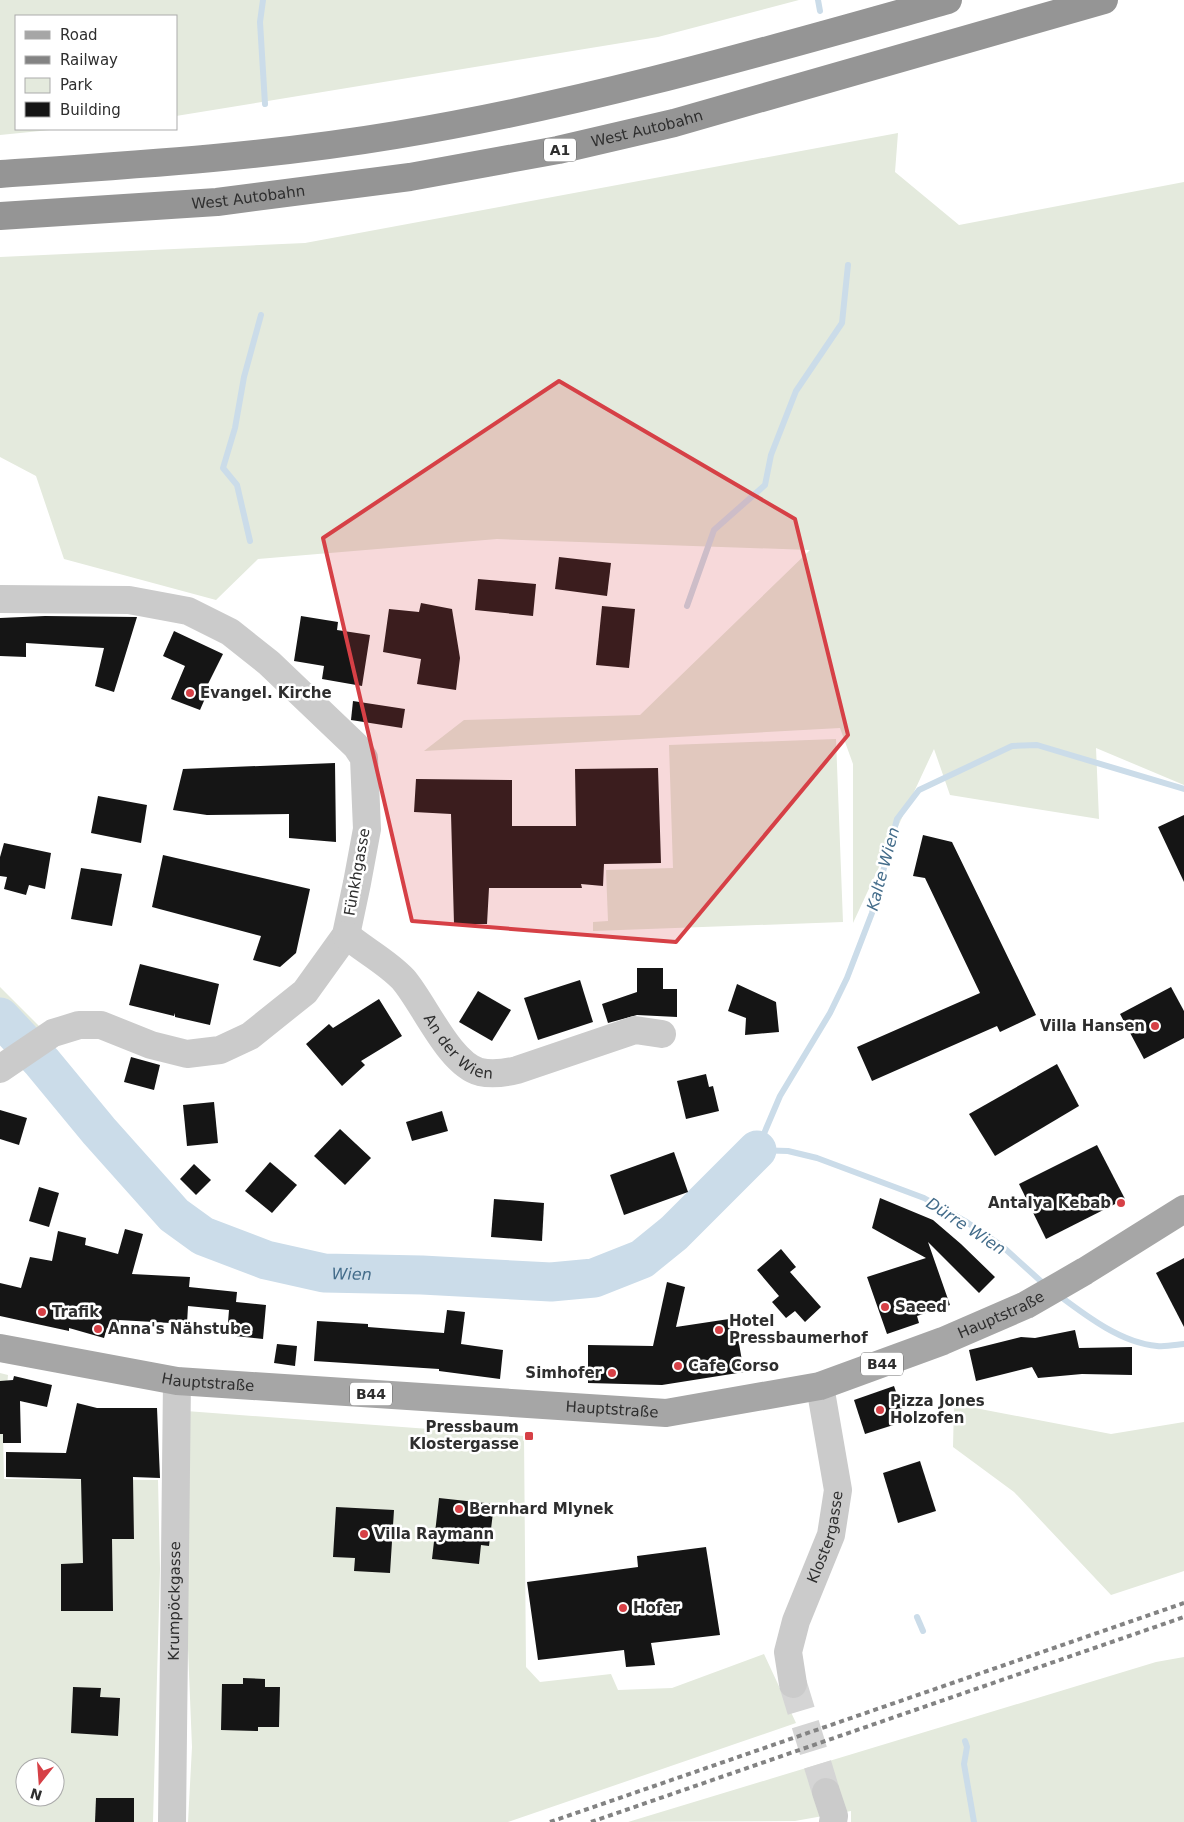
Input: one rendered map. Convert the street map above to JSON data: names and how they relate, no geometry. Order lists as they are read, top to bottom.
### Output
{
  "streets": {
    "highway": ["West Autobahn", "A1"],
    "main road": ["Hauptstraße", "B44"],
    "street": [
      "Fünkhgasse",
      "An der Wien",
      "Klostergasse",
      "Krumpöckgasse"
    ]
  },
  "crossings": [
    ["Fünkhgasse", "An der Wien"],
    ["Hauptstraße", "Klostergasse"],
    ["Hauptstraße", "Krumpöckgasse"]
  ],
  "water": ["Kalte Wien", "Dürre Wien", "Wien"],
  "places": {
    "other": [
      "Evangel. Kirche",
      "Villa Hansen",
      "Antalya Kebab",
      "Saeed",
      "Trafik",
      "Anna's Nähstube",
      "Hotel Pressbaumerhof",
      "Cafe Corso",
      "Simhofer",
      "Pizza Jones Holzofen",
      "Bernhard Mlynek",
      "Villa Raymann",
      "Hofer"
    ],
    "transit": ["Pressbaum Klostergasse"]
  },
  "legend": [
    "Road",
    "Railway",
    "Park",
    "Building"
  ],
  "north": "bottom"
}
